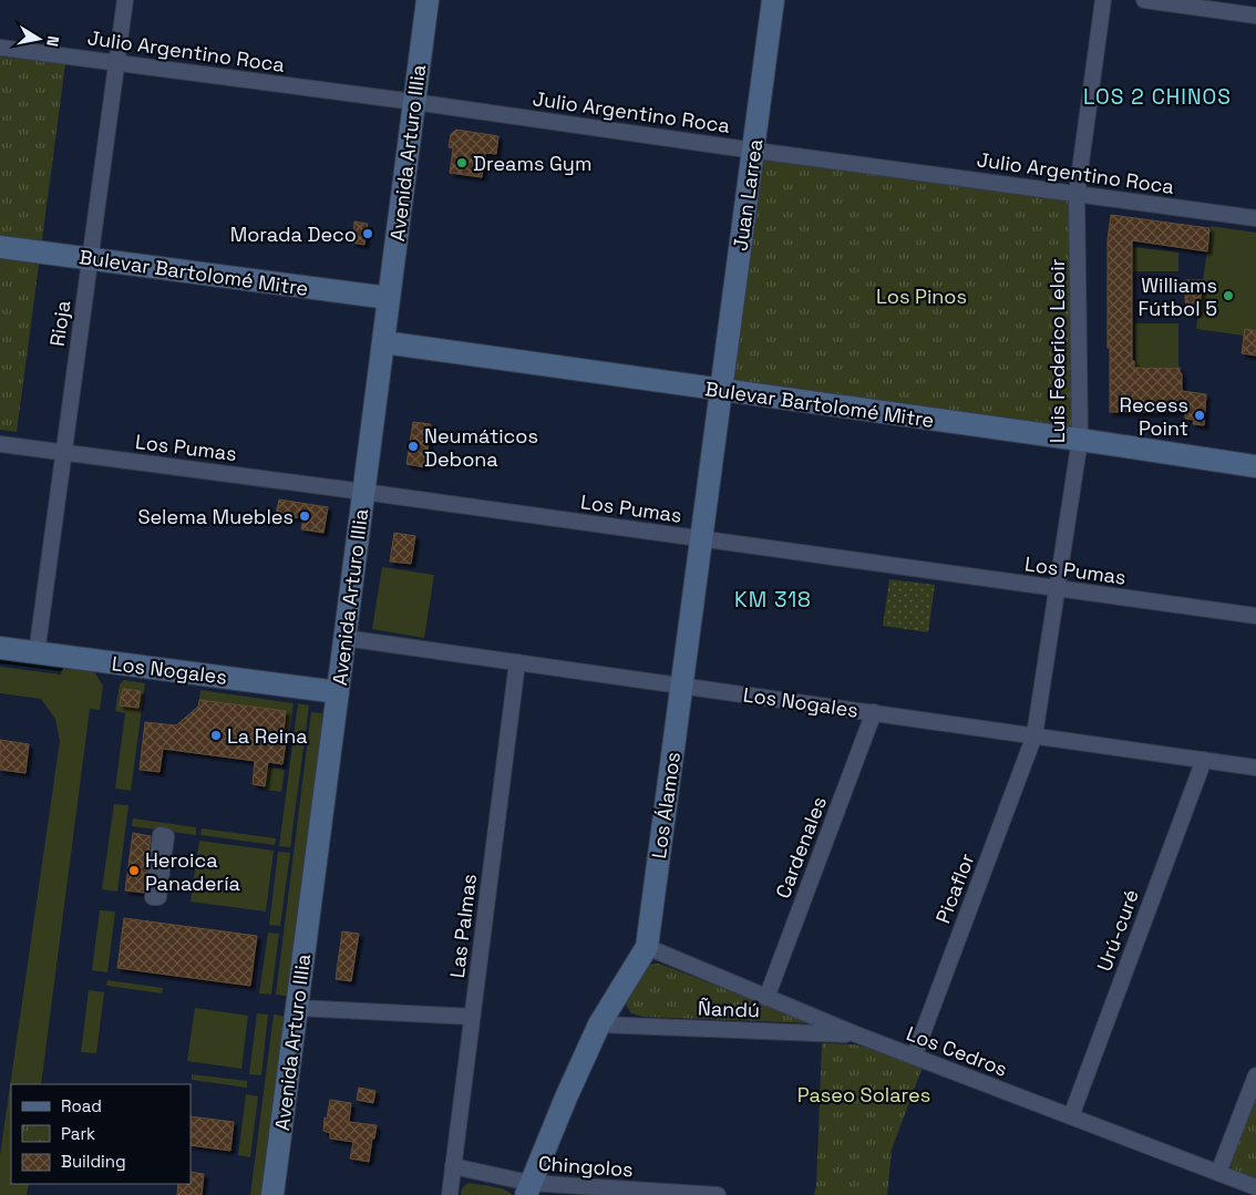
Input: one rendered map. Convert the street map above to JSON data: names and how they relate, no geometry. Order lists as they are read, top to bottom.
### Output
{
  "streets": {
    "street": [
      "Julio Argentino Roca",
      "Avenida Arturo Illia",
      "Juan Larrea",
      "Bulevar Bartolomé Mitre",
      "Rioja",
      "Luis Federico Leloir",
      "Los Pumas",
      "Los Nogales",
      "Los Álamos",
      "Cardenales",
      "Picaflor",
      "Las Palmas",
      "Urú-curé",
      "Ñandú",
      "Los Cedros",
      "Chingolos"
    ]
  },
  "crossings": [
    ["Julio Argentino Roca", "Avenida Arturo Illia"],
    ["Julio Argentino Roca", "Juan Larrea"],
    ["Julio Argentino Roca", "Rioja"],
    ["Julio Argentino Roca", "Luis Federico Leloir"],
    ["Avenida Arturo Illia", "Bulevar Bartolomé Mitre"],
    ["Avenida Arturo Illia", "Los Pumas"],
    ["Avenida Arturo Illia", "Los Nogales"],
    ["Juan Larrea", "Bulevar Bartolomé Mitre"],
    ["Juan Larrea", "Los Álamos"],
    ["Bulevar Bartolomé Mitre", "Rioja"],
    ["Bulevar Bartolomé Mitre", "Luis Federico Leloir"],
    ["Bulevar Bartolomé Mitre", "Los Álamos"],
    ["Rioja", "Los Pumas"],
    ["Rioja", "Los Nogales"],
    ["Luis Federico Leloir", "Los Pumas"],
    ["Luis Federico Leloir", "Los Nogales"],
    ["Luis Federico Leloir", "Picaflor"],
    ["Los Pumas", "Los Álamos"],
    ["Los Nogales", "Los Álamos"],
    ["Los Nogales", "Cardenales"],
    ["Los Nogales", "Picaflor"],
    ["Los Nogales", "Las Palmas"],
    ["Los Nogales", "Urú-curé"],
    ["Los Álamos", "Ñandú"],
    ["Los Álamos", "Los Cedros"],
    ["Los Álamos", "Chingolos"],
    ["Cardenales", "Los Cedros"],
    ["Picaflor", "Los Cedros"],
    ["Las Palmas", "Chingolos"],
    ["Urú-curé", "Los Cedros"],
    ["Ñandú", "Los Cedros"]
  ],
  "districts": ["LOS 2 CHINOS", "KM 318"],
  "parks": ["Los Pinos", "Paseo Solares"],
  "places": [
    "Dreams Gym",
    "Morada Deco",
    "Williams Fútbol 5",
    "Recess Point",
    "Neumáticos Debona",
    "Selema Muebles",
    "La Reina",
    "Heroica Panadería"
  ],
  "legend": ["Road", "Park", "Building"],
  "north": "right"
}
